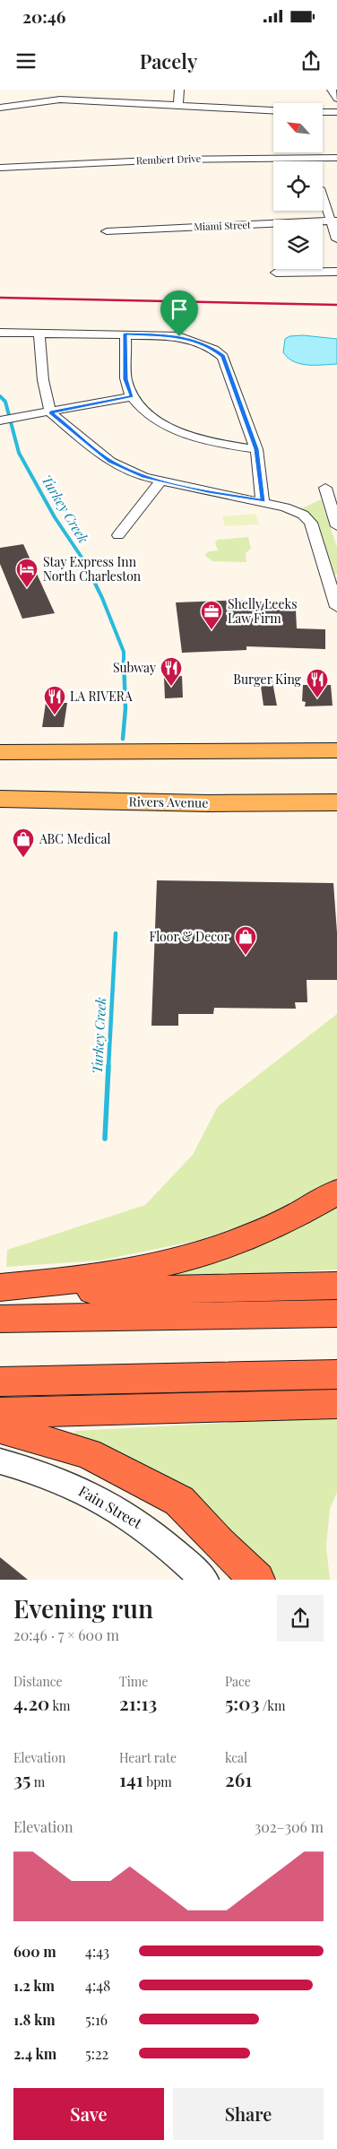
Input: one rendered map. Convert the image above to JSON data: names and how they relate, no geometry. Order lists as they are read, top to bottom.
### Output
{
  "streets": {
    "main road": ["Rivers Avenue"],
    "street": ["Rembert Drive", "Miami Street", "Fain Street"]
  },
  "water": ["Turkey Creek"],
  "places": {
    "hotel": ["Stay Express Inn North Charleston"],
    "office": ["Shelly Leeks Law Firm"],
    "restaurant": ["Subway", "Burger King", "LA RIVERA"],
    "shop": ["ABC Medical", "Floor & Decor"]
  },
  "north": "top left",
  "page": {
    "status": "20:46",
    "header": "Pacely",
    "heading": ["Evening run", "20:46 · 7 × 600 m"],
    "stats": [
      ["Distance", "4.20 km"],
      ["Time", "21:13"],
      ["Pace", "5:03 /km"],
      ["Elevation", "35 m"],
      ["Heart rate", "141 bpm"],
      ["kcal", "261"]
    ],
    "chart": ["Elevation", "302–306 m"],
    "list": [
      {
        "name": "600 m",
        "note": "4:43"
      },
      {
        "name": "1.2 km",
        "note": "4:48"
      },
      {
        "name": "1.8 km",
        "note": "5:16"
      },
      {
        "name": "2.4 km",
        "note": "5:22"
      }
    ],
    "buttons": ["Save", "Share"]
  }
}
